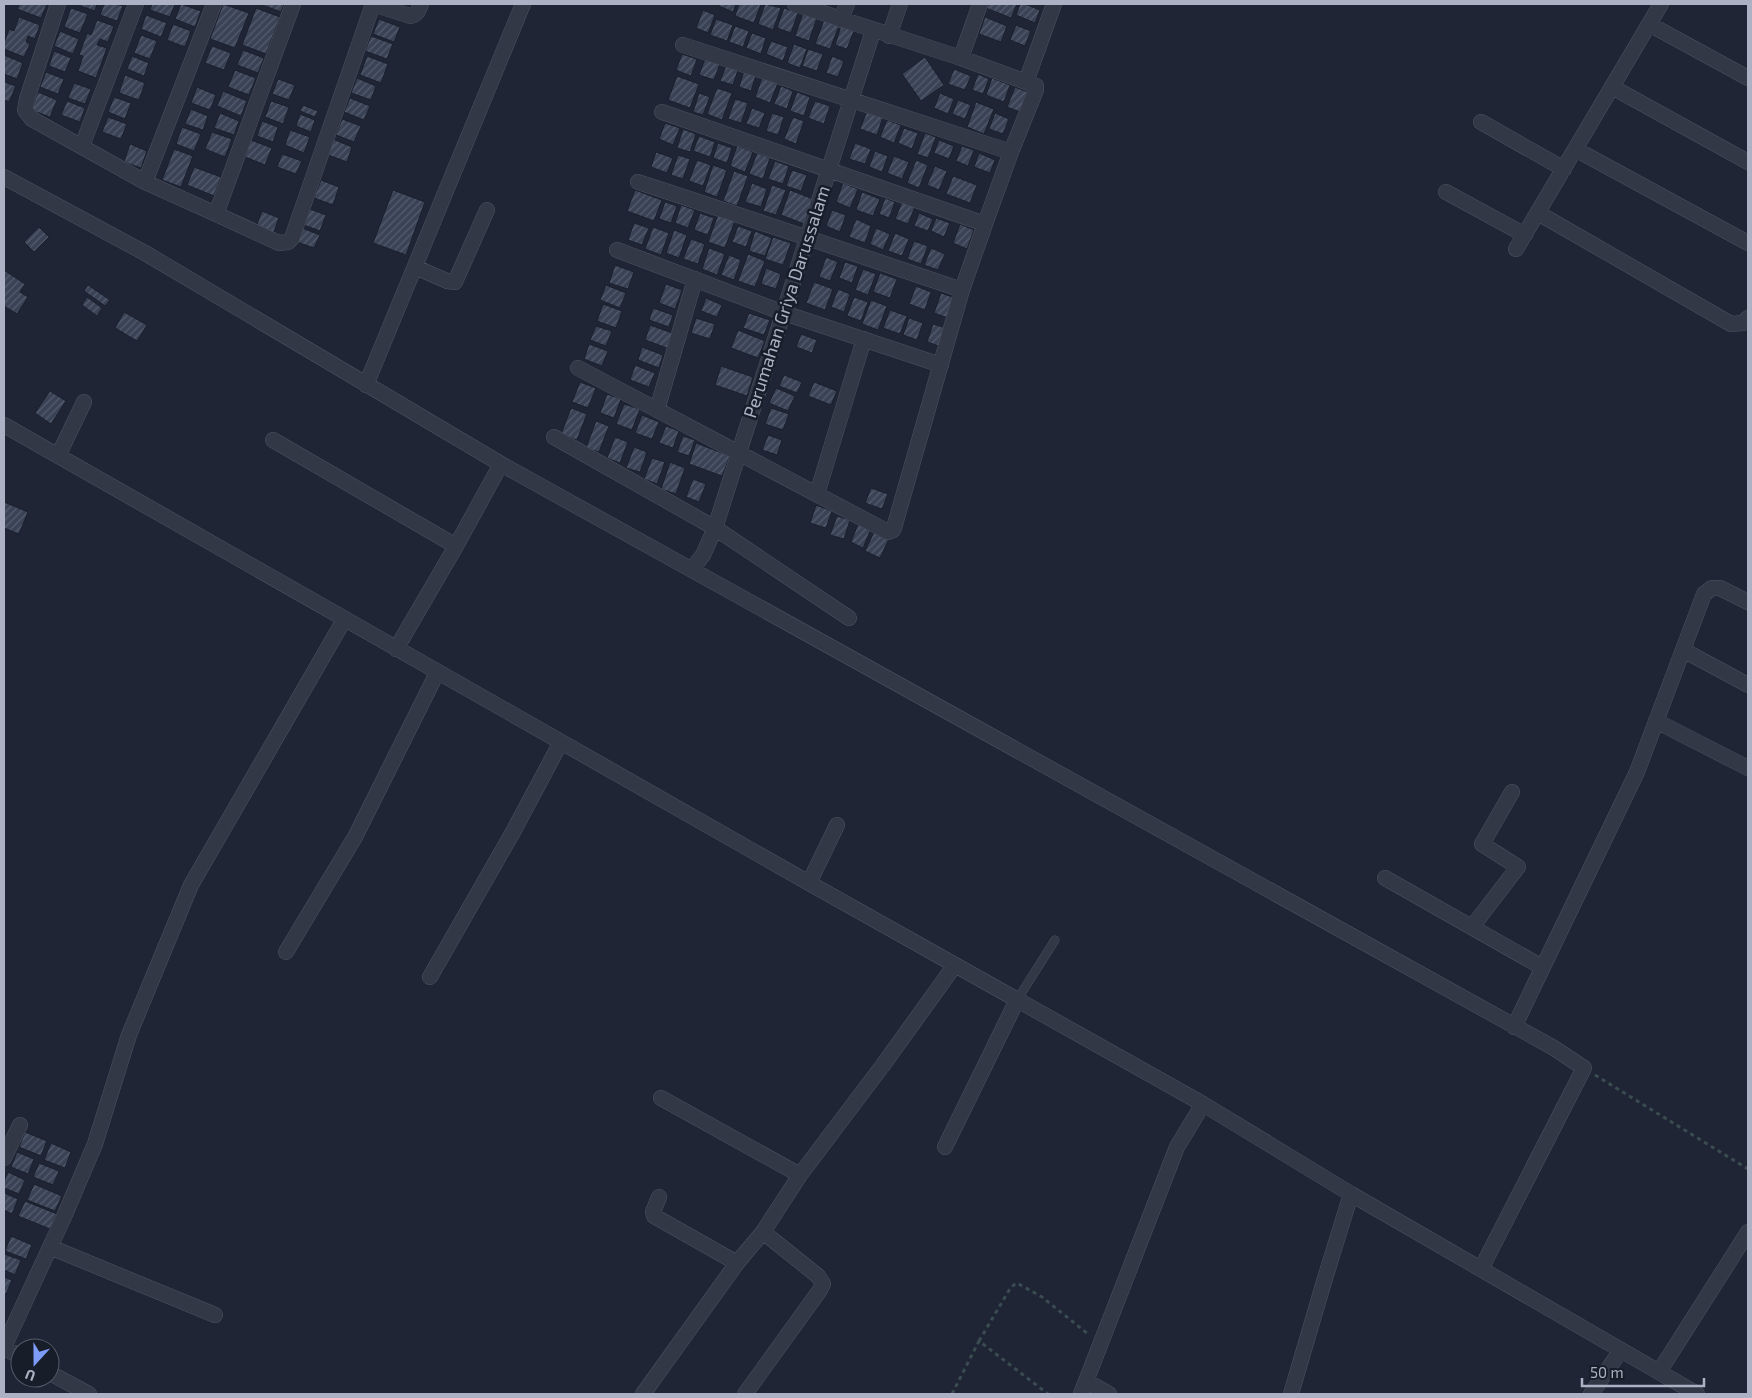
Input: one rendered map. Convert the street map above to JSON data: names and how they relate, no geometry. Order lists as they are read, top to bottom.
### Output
{
  "streets": {
    "street": ["Perumahan Griya Darussalam"]
  },
  "scale_bar": "50 m",
  "north": "bottom"
}
